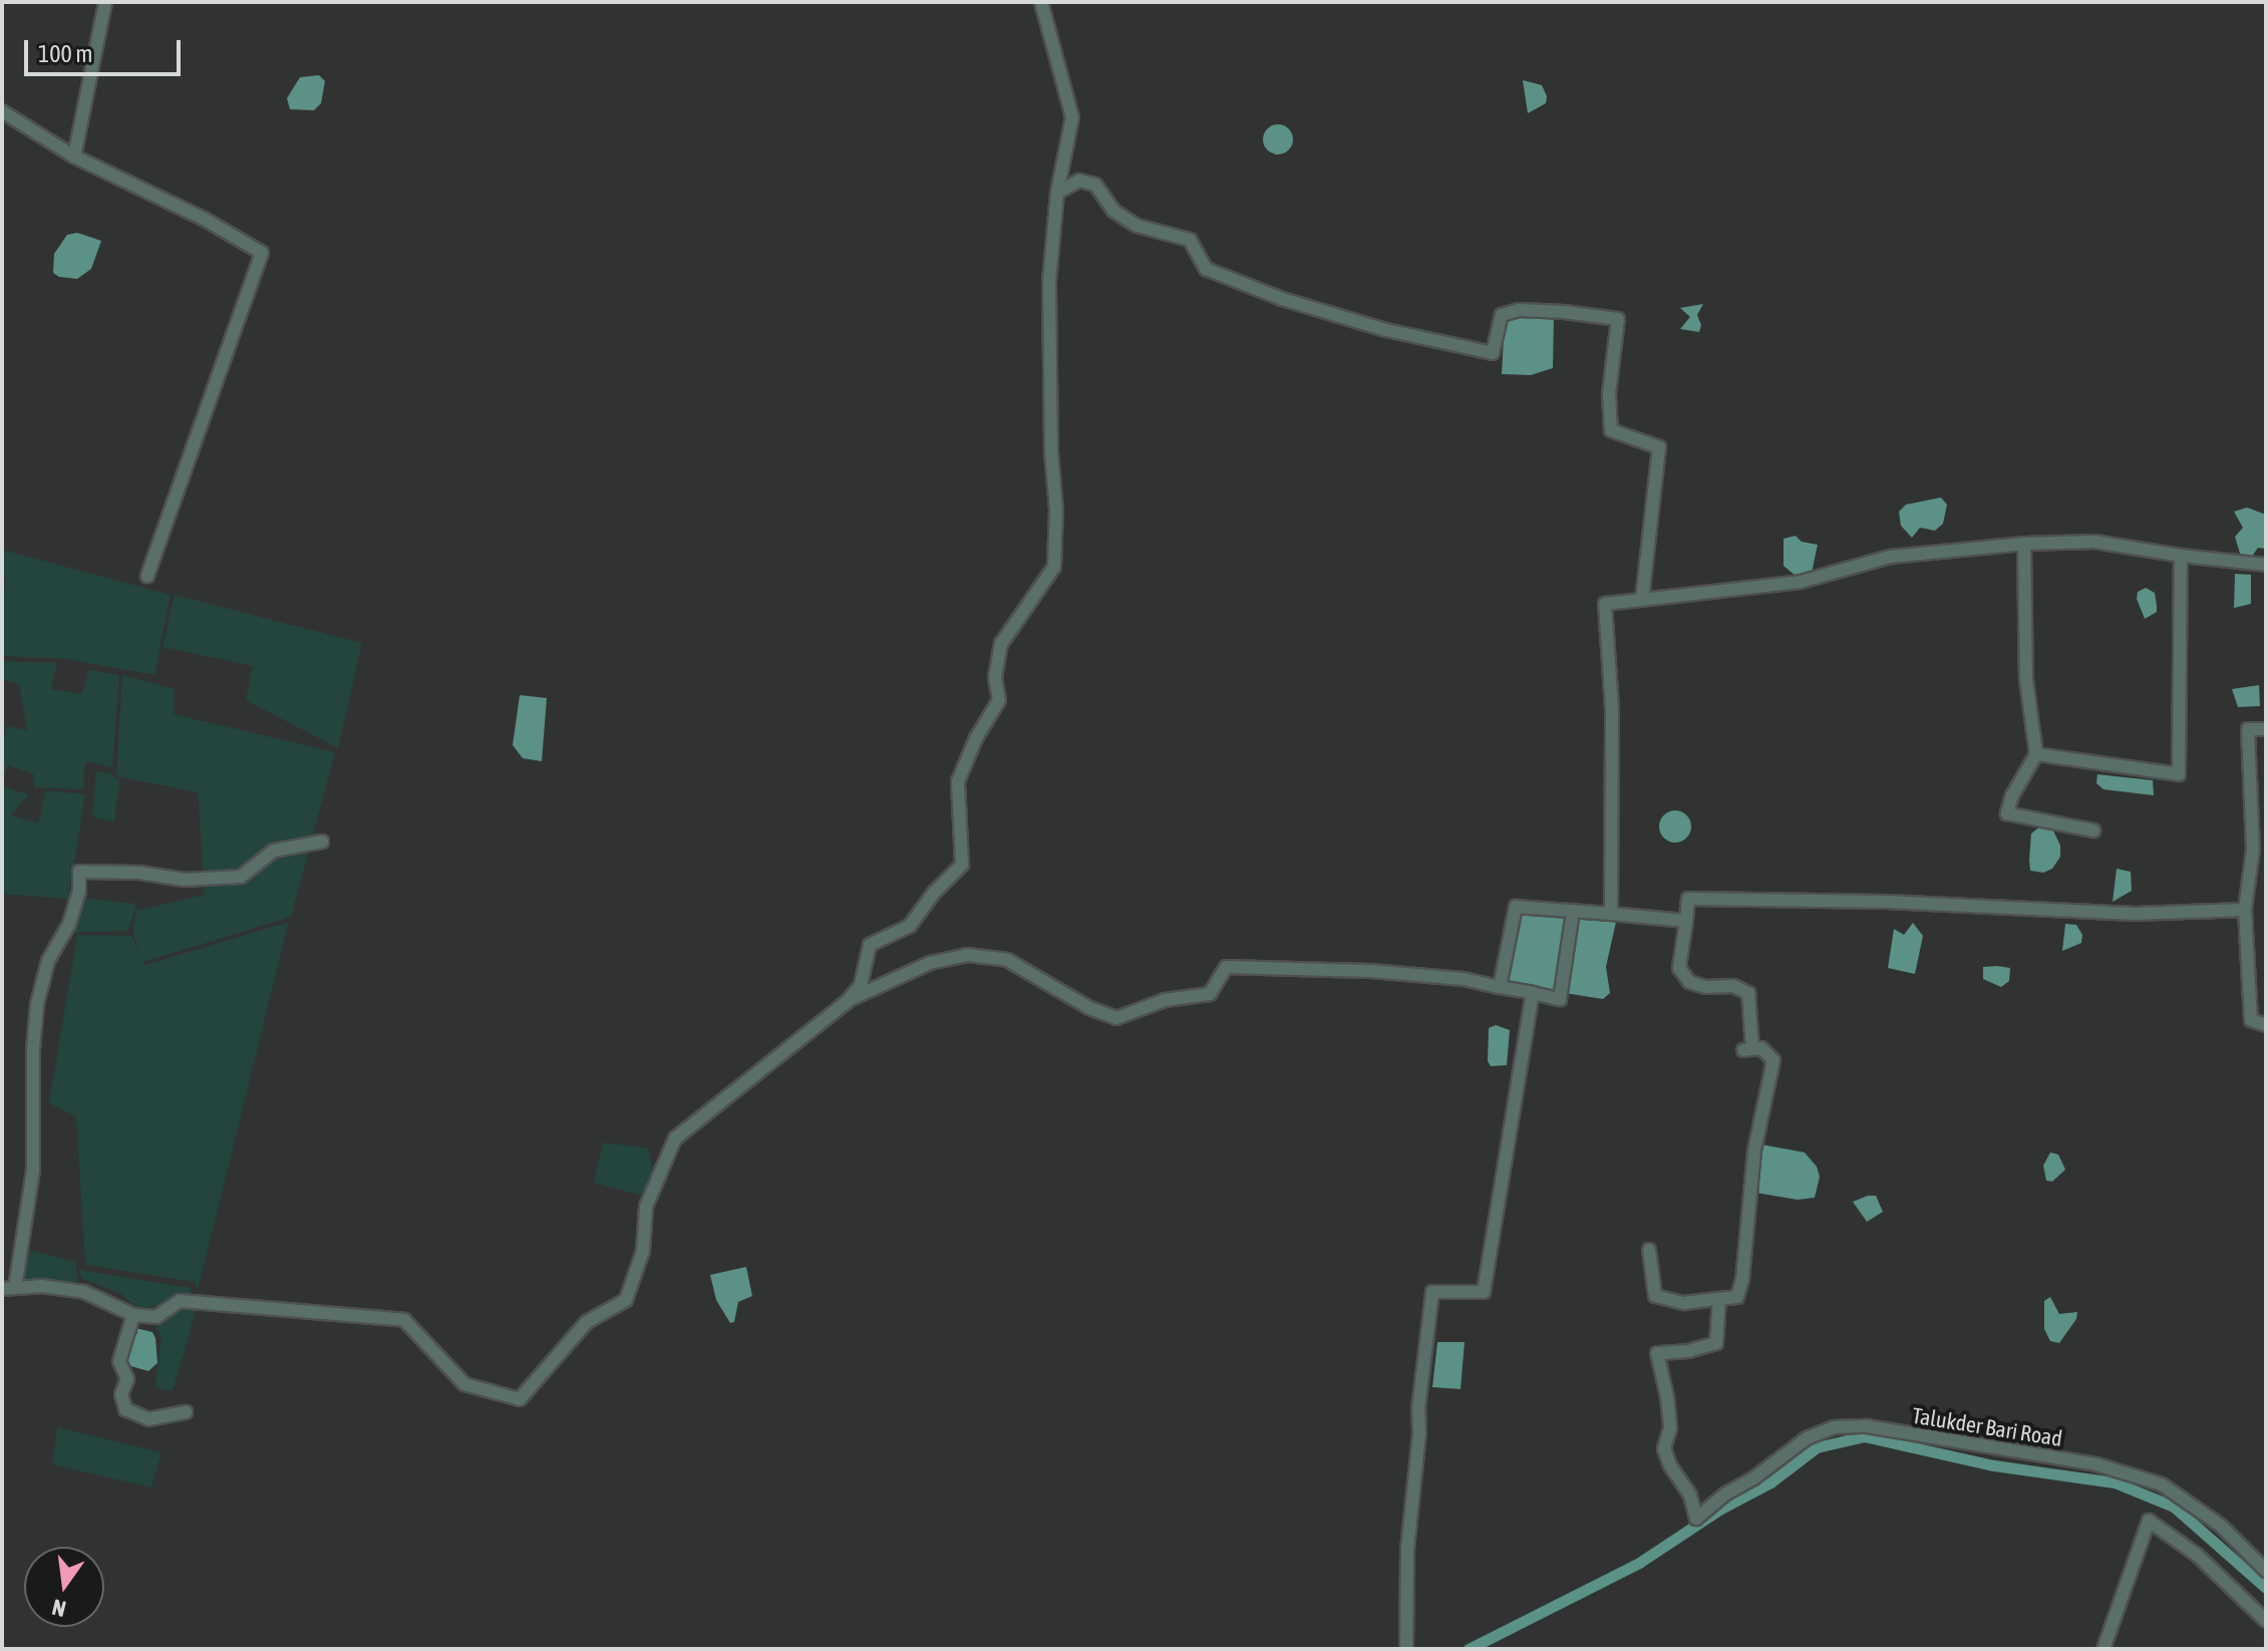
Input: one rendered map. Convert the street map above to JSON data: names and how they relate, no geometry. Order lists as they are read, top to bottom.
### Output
{
  "streets": {
    "street": ["Talukder Bari Road"]
  },
  "scale_bar": "100 m",
  "north": "bottom"
}
